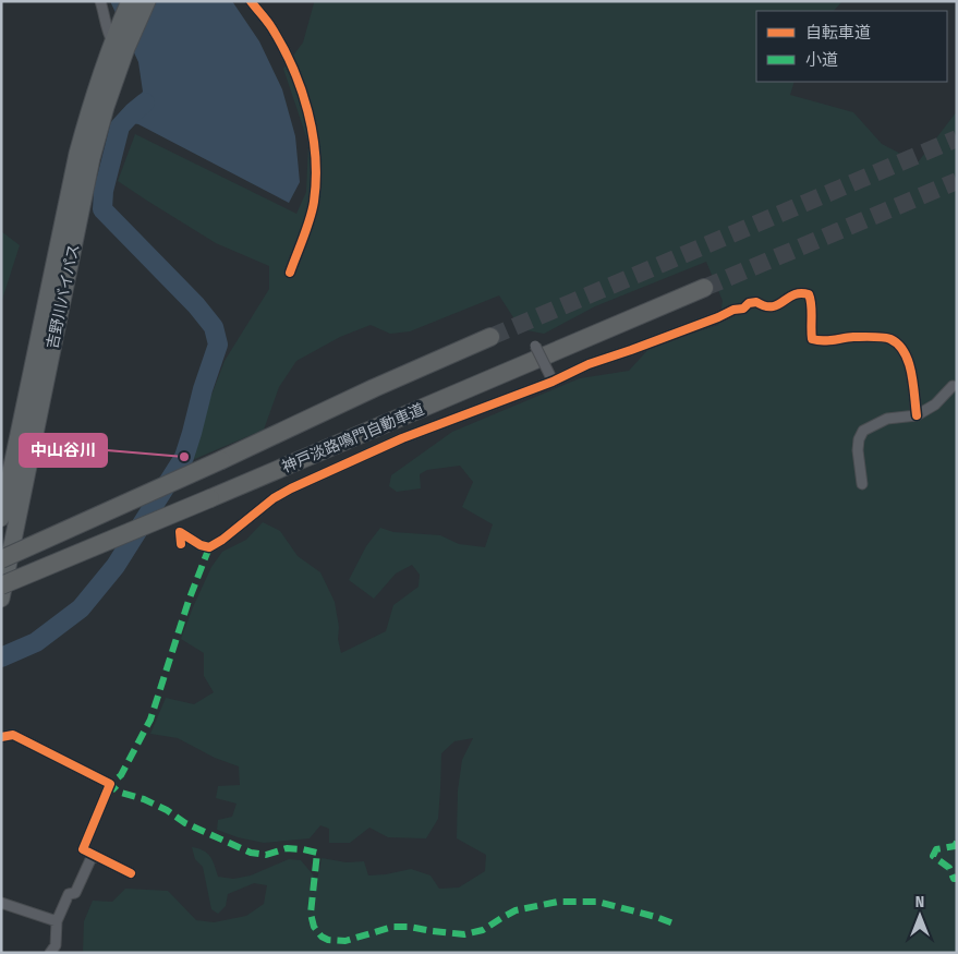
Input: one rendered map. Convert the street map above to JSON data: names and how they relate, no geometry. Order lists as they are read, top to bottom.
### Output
{
  "streets": {
    "highway": ["吉野川バイパス", "神戸淡路鳴門自動車道"]
  },
  "places": ["中山谷川"],
  "legend": ["自転車道", "小道"],
  "north": "top"
}
